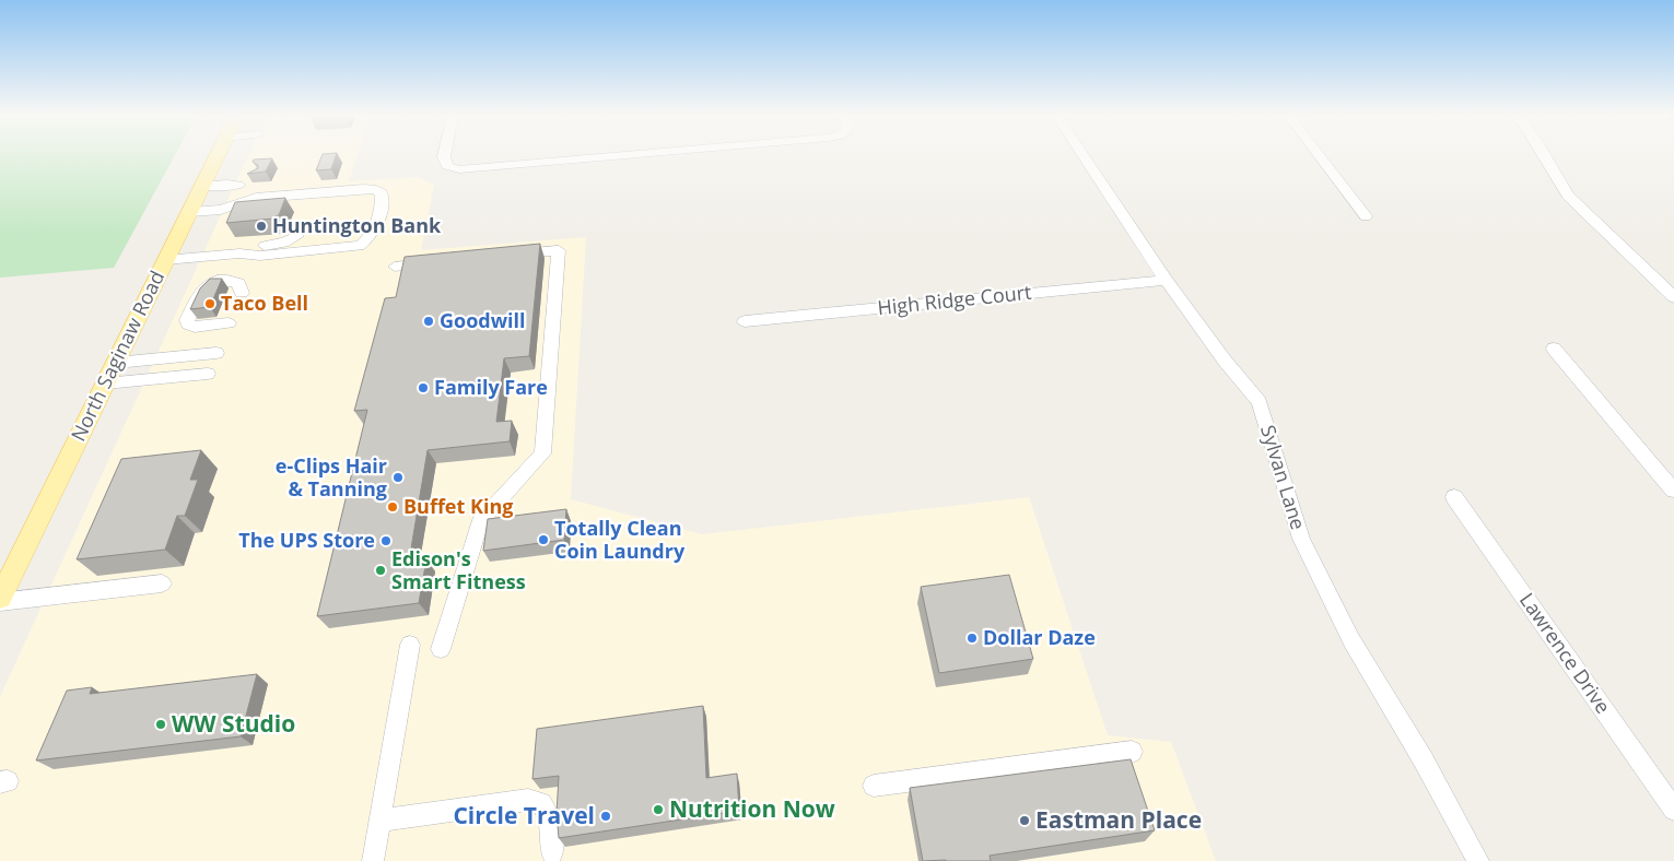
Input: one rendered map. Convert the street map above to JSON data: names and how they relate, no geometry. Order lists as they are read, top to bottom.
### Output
{
  "streets": {
    "main road": ["North Saginaw Road"],
    "street": ["High Ridge Court", "Sylvan Lane", "Lawrence Drive"]
  },
  "crossings": [
    ["High Ridge Court", "Sylvan Lane"]
  ],
  "places": [
    "Huntington Bank",
    "Taco Bell",
    "Goodwill",
    "Family Fare",
    "e-Clips Hair & Tanning",
    "Buffet King",
    "Totally Clean Coin Laundry",
    "The UPS Store",
    "Edison's Smart Fitness",
    "Dollar Daze",
    "WW Studio",
    "Nutrition Now",
    "Circle Travel",
    "Eastman Place"
  ]
}
